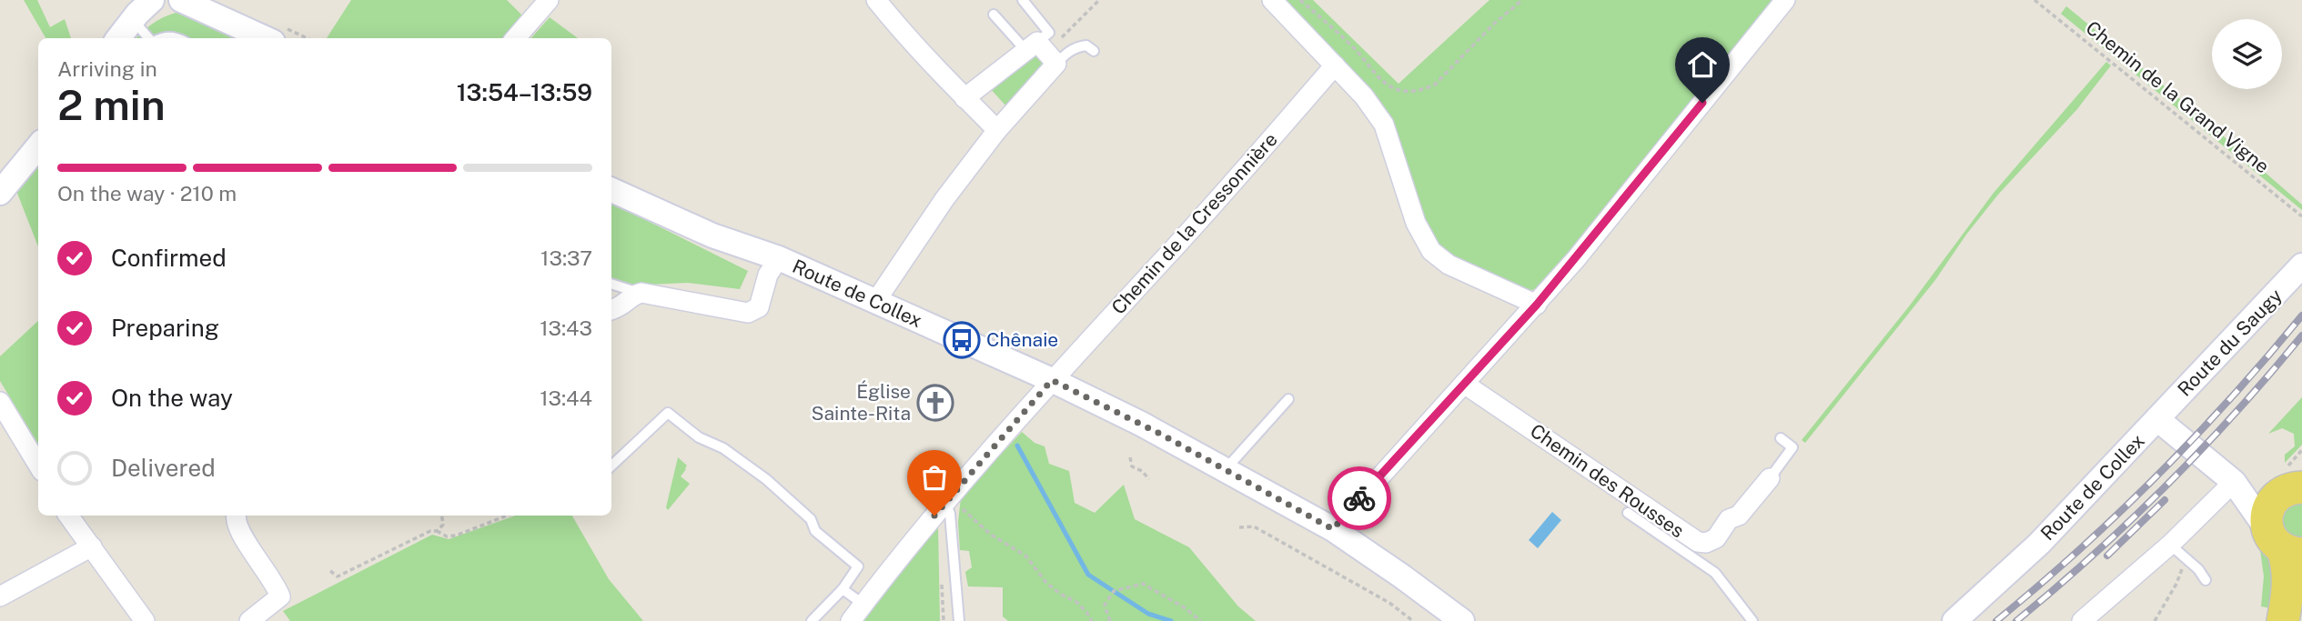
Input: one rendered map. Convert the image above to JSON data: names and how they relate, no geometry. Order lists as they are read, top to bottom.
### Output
{
  "streets": {
    "street": [
      "Chemin de la Cressonnière",
      "Route de Collex",
      "Route du Saugy",
      "Chemin des Rousses"
    ],
    "path": ["Chemin de la Grand Vigne"]
  },
  "crossings": [
    ["Chemin de la Cressonnière", "Route de Collex"],
    ["Route de Collex", "Route du Saugy"]
  ],
  "places": {
    "bus stop": ["Chênaie"],
    "church": ["Église Sainte-Rita"]
  },
  "page": {
    "heading": ["2 min", "Arriving in", "13:54–13:59"],
    "bar": "On the way · 210 m",
    "list": [
      ["Confirmed", "13:37"],
      ["Preparing", "13:43"],
      ["On the way", "13:44"],
      "Delivered"
    ]
  }
}
